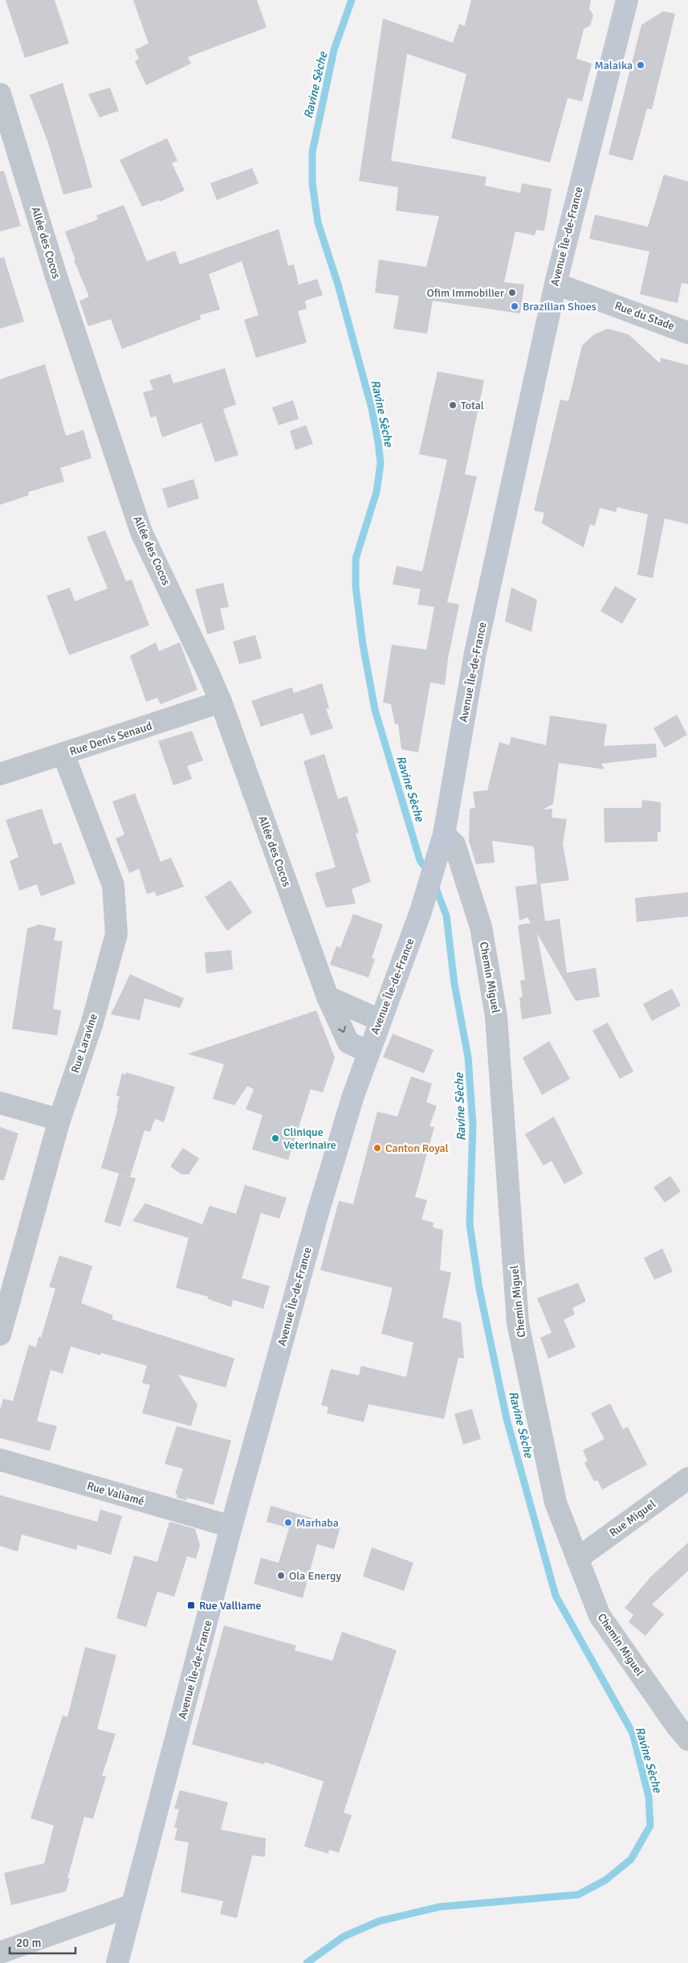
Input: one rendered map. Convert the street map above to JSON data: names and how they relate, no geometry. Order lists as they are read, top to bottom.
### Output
{
  "streets": {
    "street": [
      "Avenue Île-de-France",
      "Allée des Cocos",
      "Rue du Stade",
      "Rue Denis Senaud",
      "Chemin Miguel",
      "Rue Laravine",
      "Rue Valiamé",
      "Rue Miguel"
    ]
  },
  "crossings": [
    ["Avenue Île-de-France", "Allée des Cocos"],
    ["Avenue Île-de-France", "Rue du Stade"],
    ["Avenue Île-de-France", "Chemin Miguel"],
    ["Avenue Île-de-France", "Rue Valiamé"],
    ["Allée des Cocos", "Rue Denis Senaud"],
    ["Rue Denis Senaud", "Rue Laravine"],
    ["Chemin Miguel", "Rue Miguel"]
  ],
  "water": ["Ravine Sèche"],
  "places": {
    "other": [
      "Malaika",
      "Ofim Immobilier",
      "Brazilian Shoes",
      "Total",
      "Clinique Veterinaire",
      "Canton Royal",
      "Marhaba",
      "Ola Energy"
    ],
    "transit": ["Rue Valliame"]
  },
  "scale_bar": "20 m"
}
